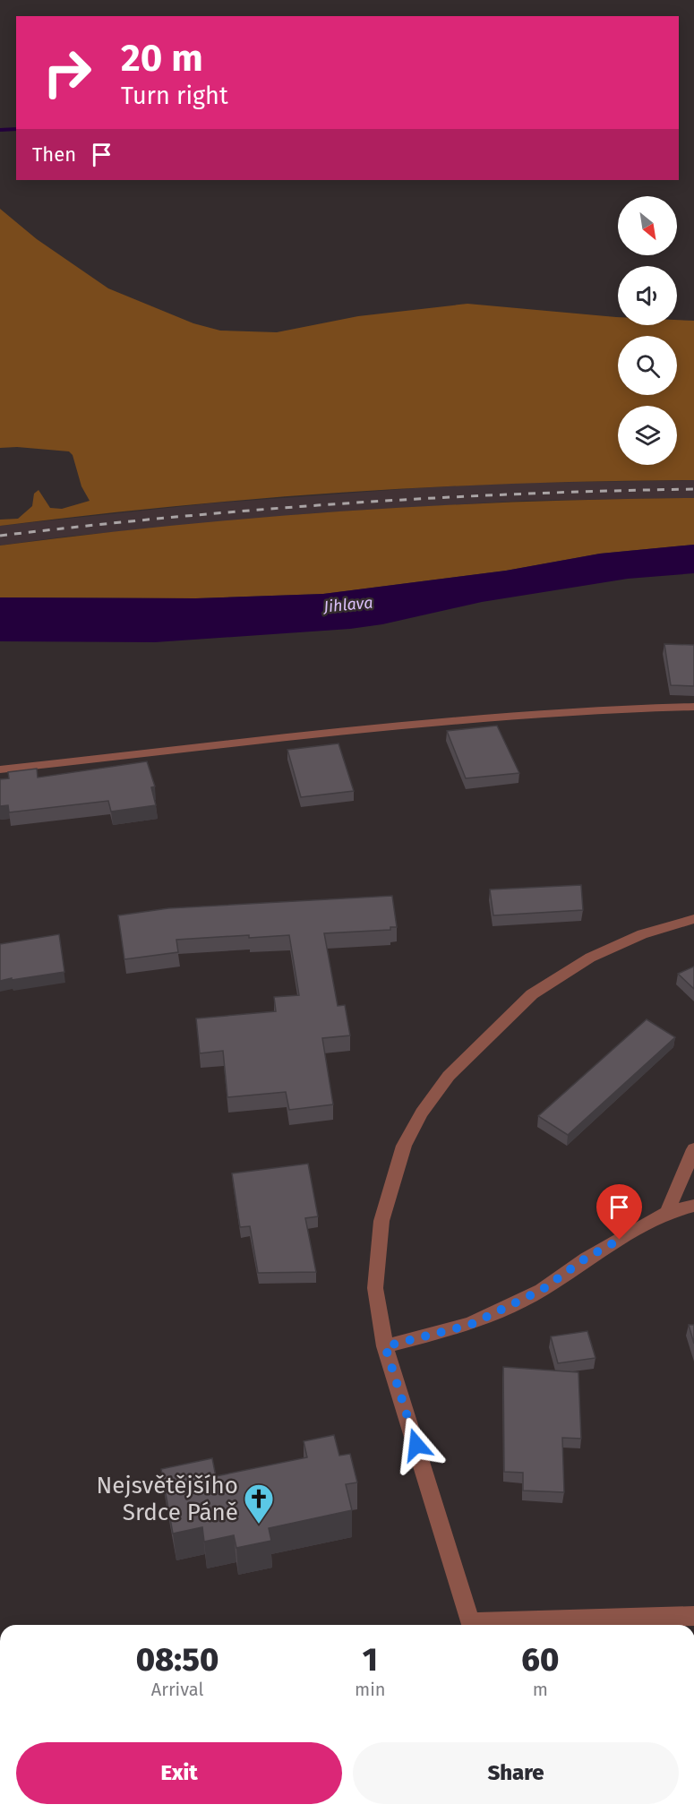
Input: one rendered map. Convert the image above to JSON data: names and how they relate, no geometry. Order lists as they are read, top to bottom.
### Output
{
  "water": ["Jihlava"],
  "places": {
    "church": ["Nejsvětějšího Srdce Páně"]
  },
  "north": "bottom right",
  "page": {
    "turn": ["20 m", "Turn right"],
    "then": "Then",
    "eta": [
      "08:50",
      "Arrival",
      "1",
      "min",
      "60",
      "m"
    ],
    "buttons": ["Exit", "Share"]
  }
}
